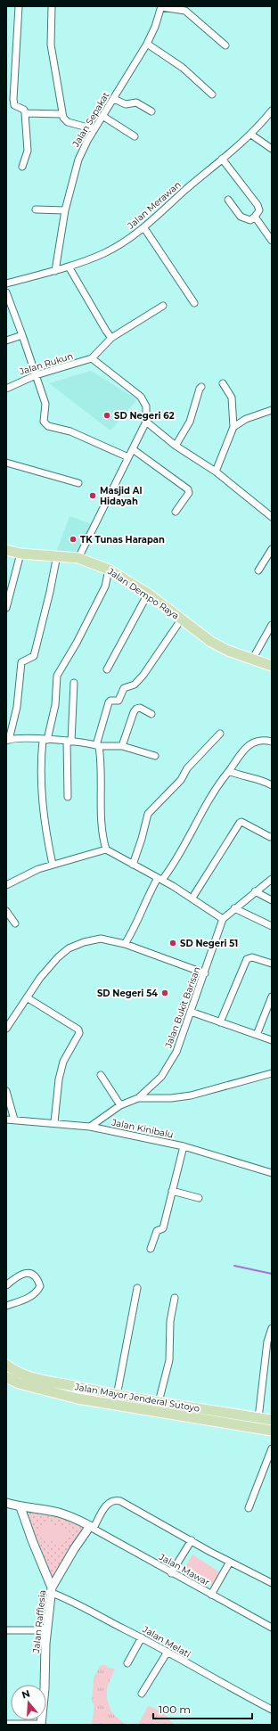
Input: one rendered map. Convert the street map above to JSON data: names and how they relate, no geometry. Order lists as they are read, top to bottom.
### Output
{
  "streets": {
    "main road": ["Jalan Dempo Raya", "Jalan Mayor Jenderal Sutoyo"],
    "street": [
      "Jalan Sepakat",
      "Jalan Merawan",
      "Jalan Rukun",
      "Jalan Bukit Barisan",
      "Jalan Kinibalu",
      "Jalan Mawar",
      "Jalan Rafflesia",
      "Jalan Melati"
    ]
  },
  "crossings": [
    ["Jalan Sepakat", "Jalan Merawan"],
    ["Jalan Bukit Barisan", "Jalan Kinibalu"],
    ["Jalan Mawar", "Jalan Rafflesia"],
    ["Jalan Rafflesia", "Jalan Melati"]
  ],
  "places": [
    "SD Negeri 62",
    "Masjid Al Hidayah",
    "TK Tunas Harapan",
    "SD Negeri 51",
    "SD Negeri 54"
  ],
  "scale_bar": "100 m",
  "north": "top"
}
